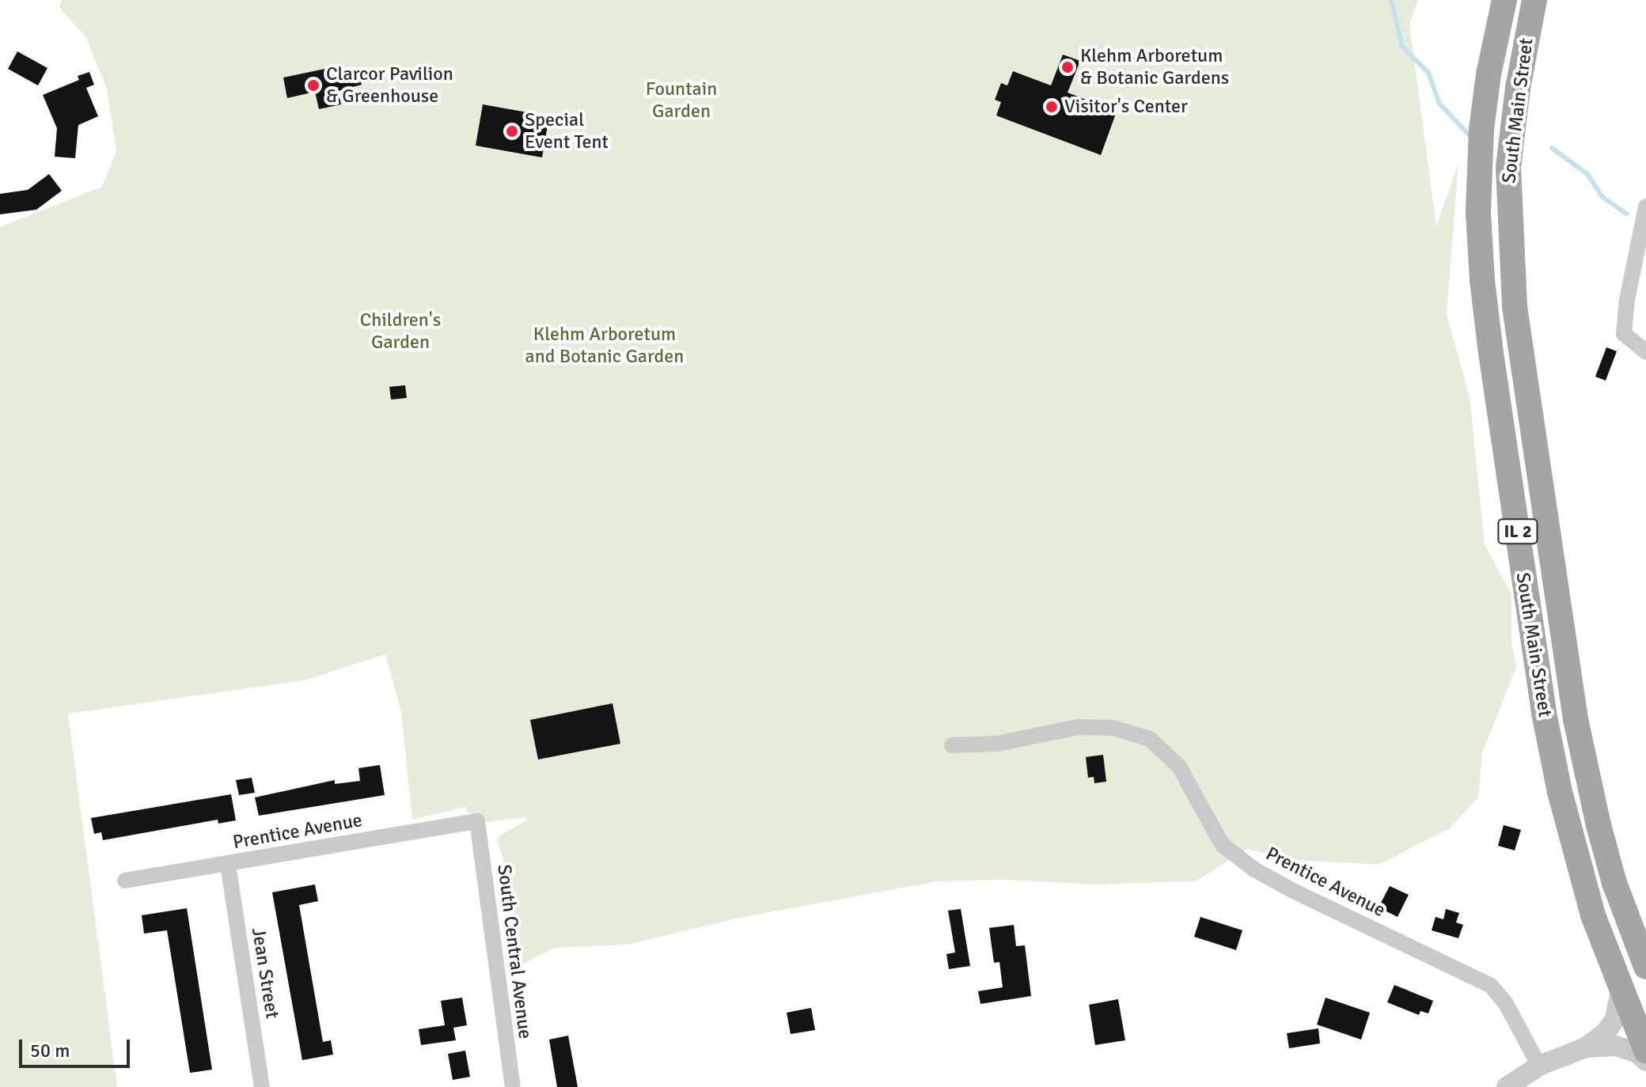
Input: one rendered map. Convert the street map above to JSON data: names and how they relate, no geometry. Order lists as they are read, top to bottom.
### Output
{
  "streets": {
    "main road": ["South Main Street", "IL 2"],
    "street": ["Prentice Avenue", "South Central Avenue", "Jean Street"]
  },
  "crossings": [
    ["Prentice Avenue", "South Central Avenue"],
    ["Prentice Avenue", "Jean Street"]
  ],
  "parks": ["Fountain Garden", "Children's Garden", "Klehm Arboretum and Botanic Garden"],
  "places": [
    "Klehm Arboretum & Botanic Gardens",
    "Clarcor Pavilion & Greenhouse",
    "Visitor's Center",
    "Special Event Tent"
  ],
  "scale_bar": "50 m"
}
